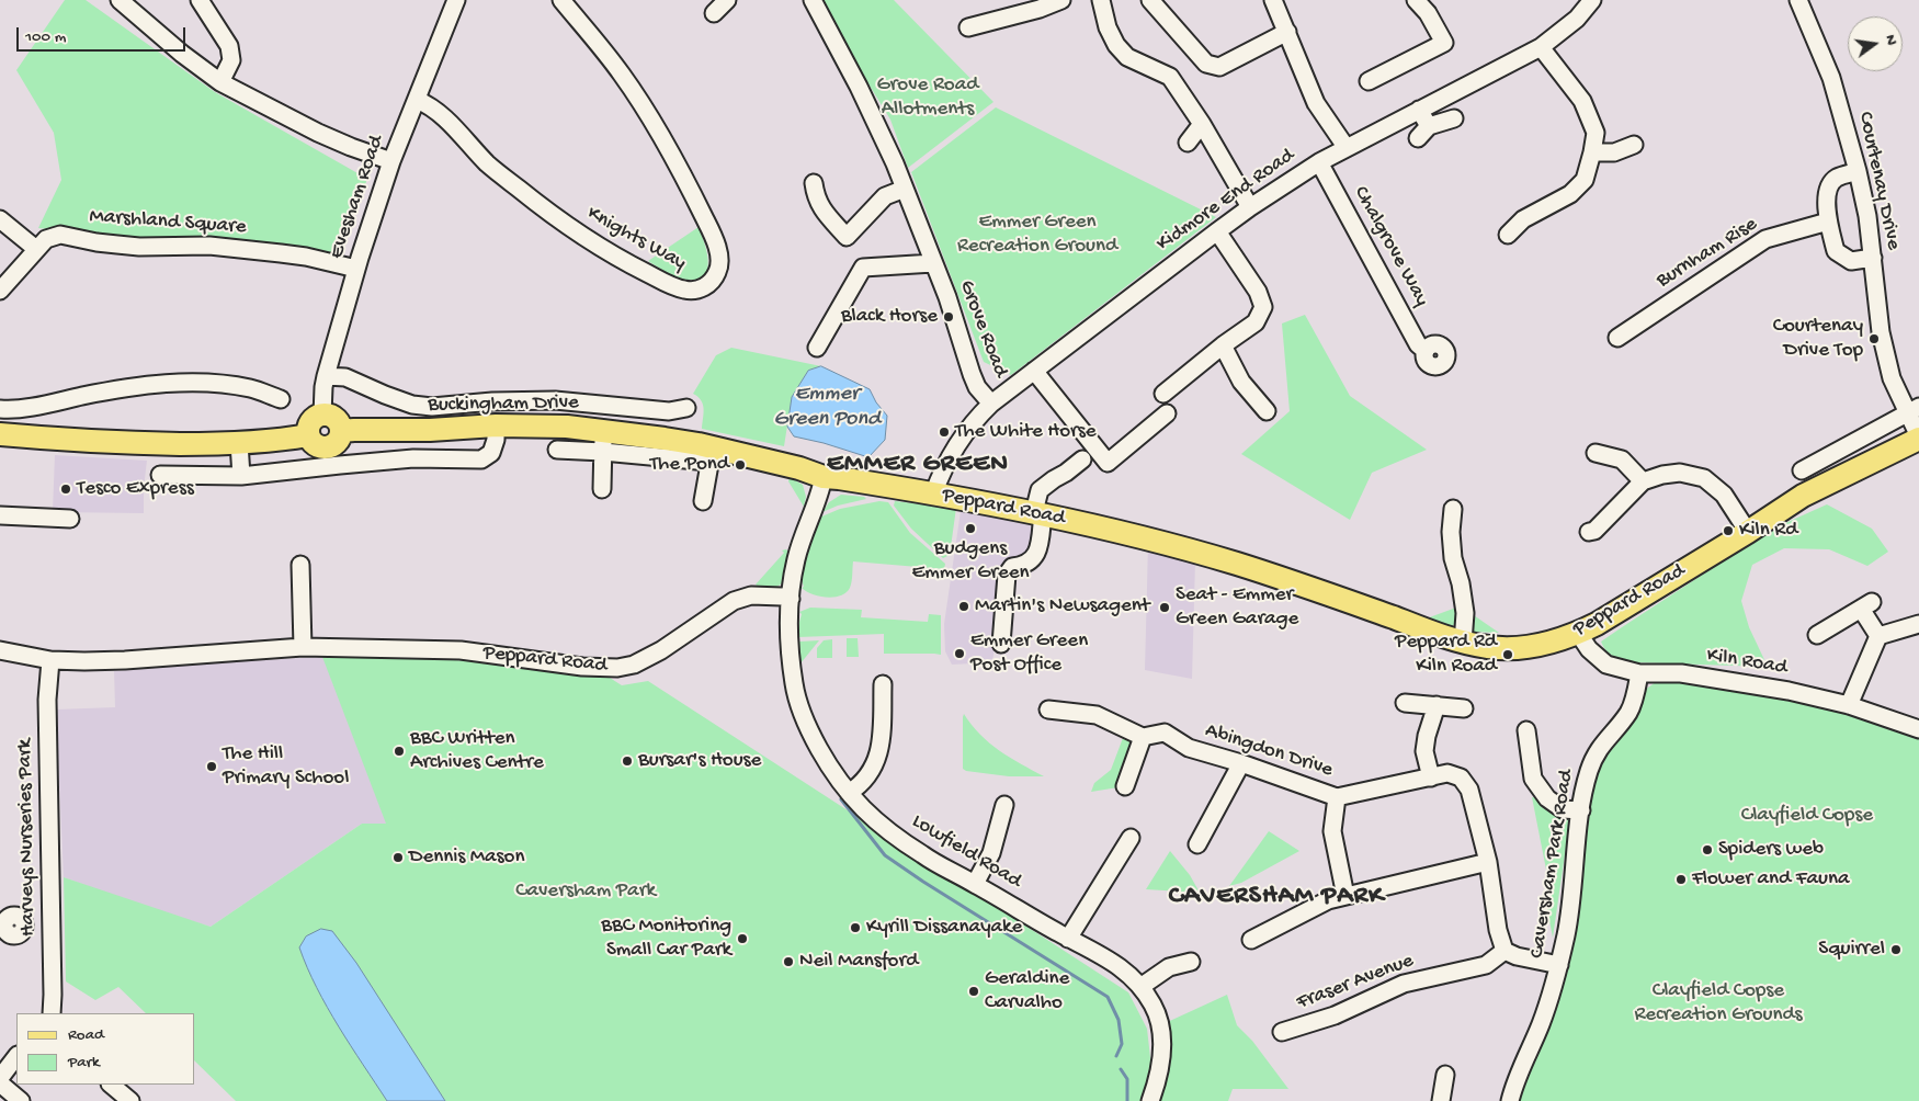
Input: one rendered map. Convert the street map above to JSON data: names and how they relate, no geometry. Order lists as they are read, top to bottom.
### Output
{
  "streets": {
    "main road": ["Buckingham Drive", "Peppard Road"],
    "street": [
      "Courtenay Drive",
      "Evesham Road",
      "Kidmore End Road",
      "Marshland Square",
      "Knights Way",
      "Chalgrove Way",
      "Burnham Rise",
      "Grove Road",
      "Kiln Road",
      "Abingdon Drive",
      "Harveys Nurseries Park",
      "Lowfield Road",
      "Caversham Park Road",
      "Fraser Avenue"
    ]
  },
  "crossings": [
    ["Courtenay Drive", "Peppard Road"],
    ["Evesham Road", "Marshland Square"],
    ["Evesham Road", "Knights Way"],
    ["Evesham Road", "Buckingham Drive"],
    ["Kidmore End Road", "Chalgrove Way"],
    ["Kidmore End Road", "Grove Road"],
    ["Kidmore End Road", "Peppard Road"],
    ["Buckingham Drive", "Peppard Road"],
    ["Peppard Road", "Kiln Road"],
    ["Peppard Road", "Harveys Nurseries Park"],
    ["Peppard Road", "Lowfield Road"],
    ["Kiln Road", "Caversham Park Road"],
    ["Abingdon Drive", "Fraser Avenue"]
  ],
  "districts": ["EMMER GREEN", "CAVERSHAM PARK"],
  "water": ["Emmer Green Pond"],
  "parks": [
    "Grove Road Allotments",
    "Emmer Green Recreation Ground",
    "Clayfield Copse",
    "Caversham Park",
    "Clayfield Copse Recreation Grounds"
  ],
  "places": [
    "Black Horse",
    "Courtenay Drive Top",
    "The White Horse",
    "The Pond",
    "Tesco Express",
    "Budgens Emmer Green",
    "Kiln Rd",
    "Martin's Newsagent",
    "Seat - Emmer Green Garage",
    "Emmer Green Post Office",
    "Peppard Rd Kiln Road",
    "BBC Written Archives Centre",
    "Bursar's House",
    "The Hill Primary School",
    "Spiders web",
    "Dennis Mason",
    "Flower and Fauna",
    "Kyrill Dissanayake",
    "BBC Monitoring Small Car Park",
    "Squirrel",
    "Neil Mansford",
    "Geraldine Carvalho"
  ],
  "legend": ["Road", "Park"],
  "scale_bar": "100 m",
  "north": "right"
}
